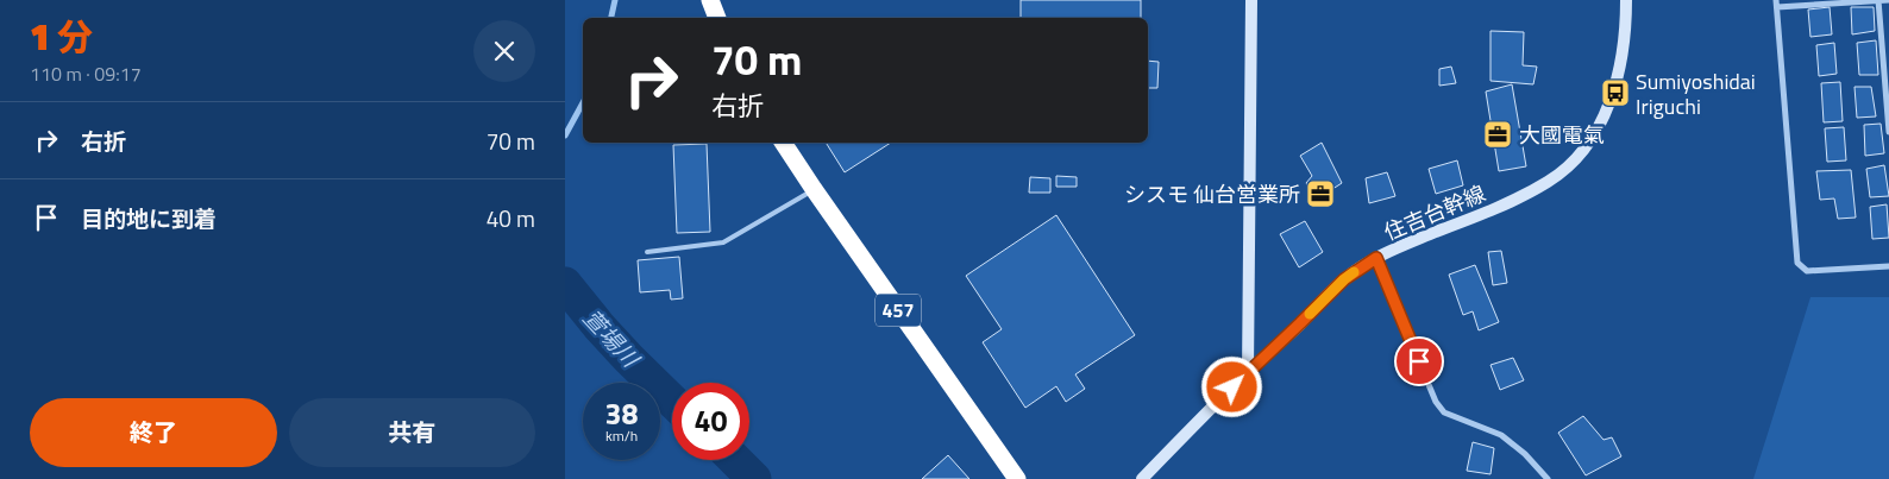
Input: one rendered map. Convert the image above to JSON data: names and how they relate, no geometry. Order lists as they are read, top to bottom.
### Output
{
  "streets": {
    "highway": ["457"],
    "street": ["住吉台幹線"]
  },
  "water": ["萱場川"],
  "places": {
    "bus stop": ["Sumiyoshidai Iriguchi"],
    "office": ["大國電氣", "シスモ 仙台営業所"]
  },
  "page": {
    "heading": ["1 分", "110 m · 09:17"],
    "turn": ["70 m", "右折"],
    "list": [
      {
        "name": "右折",
        "value": "70 m"
      },
      {
        "name": "目的地に到着",
        "value": "40 m"
      }
    ],
    "speed": "38 km/h",
    "limit": "40",
    "buttons": ["終了", "共有"]
  }
}
